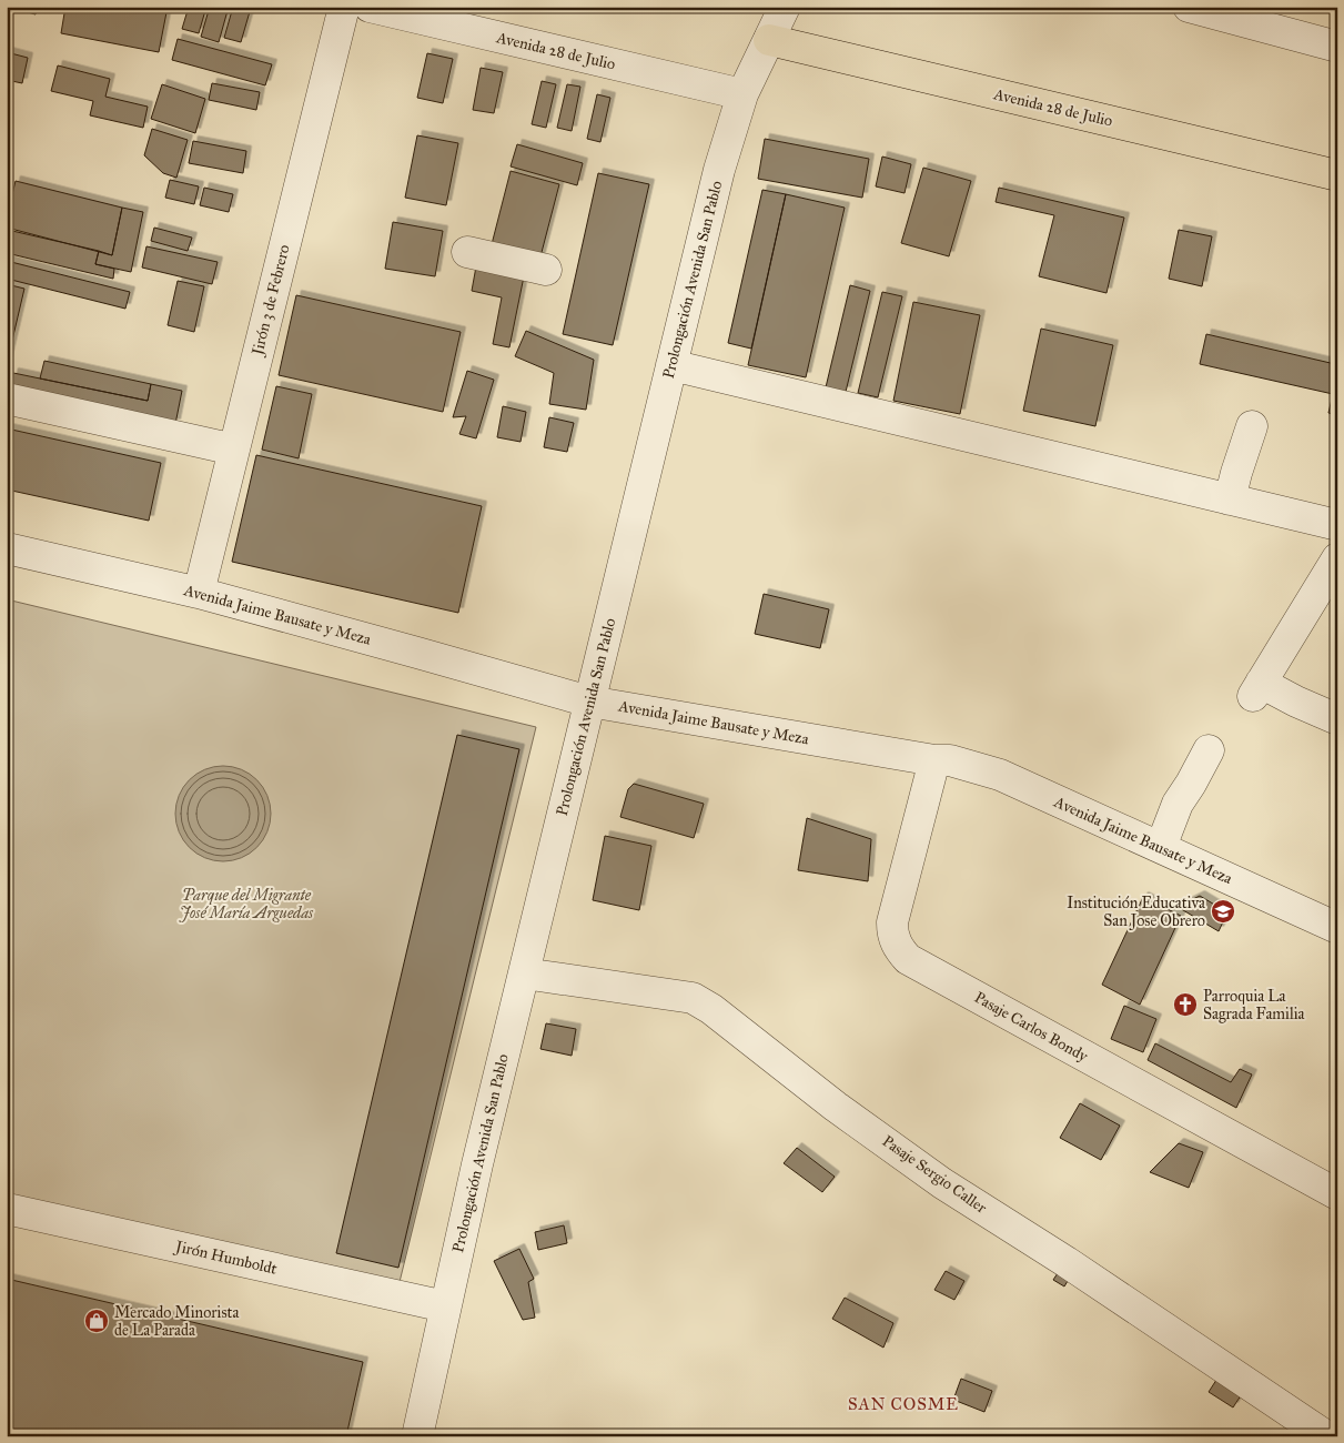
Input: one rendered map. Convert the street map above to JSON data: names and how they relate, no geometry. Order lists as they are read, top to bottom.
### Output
{
  "streets": {
    "main road": ["Avenida 28 de Julio"],
    "street": [
      "Prolongación Avenida San Pablo",
      "Jirón 3 de Febrero",
      "Avenida Jaime Bausate y Meza",
      "Pasaje Carlos Bondy",
      "Pasaje Sergio Caller",
      "Jirón Humboldt"
    ]
  },
  "crossings": [
    ["Avenida 28 de Julio", "Prolongación Avenida San Pablo"],
    ["Prolongación Avenida San Pablo", "Avenida Jaime Bausate y Meza"],
    ["Prolongación Avenida San Pablo", "Pasaje Sergio Caller"],
    ["Prolongación Avenida San Pablo", "Jirón Humboldt"],
    ["Jirón 3 de Febrero", "Avenida Jaime Bausate y Meza"],
    ["Avenida Jaime Bausate y Meza", "Pasaje Carlos Bondy"]
  ],
  "districts": ["SAN COSME"],
  "parks": ["Parque del Migrante José María Arguedas"],
  "places": {
    "school or university": ["Institución Educativa San Jose Obrero"],
    "church": ["Parroquia La Sagrada Familia"],
    "shop": ["Mercado Minorista de La Parada"]
  }
}
